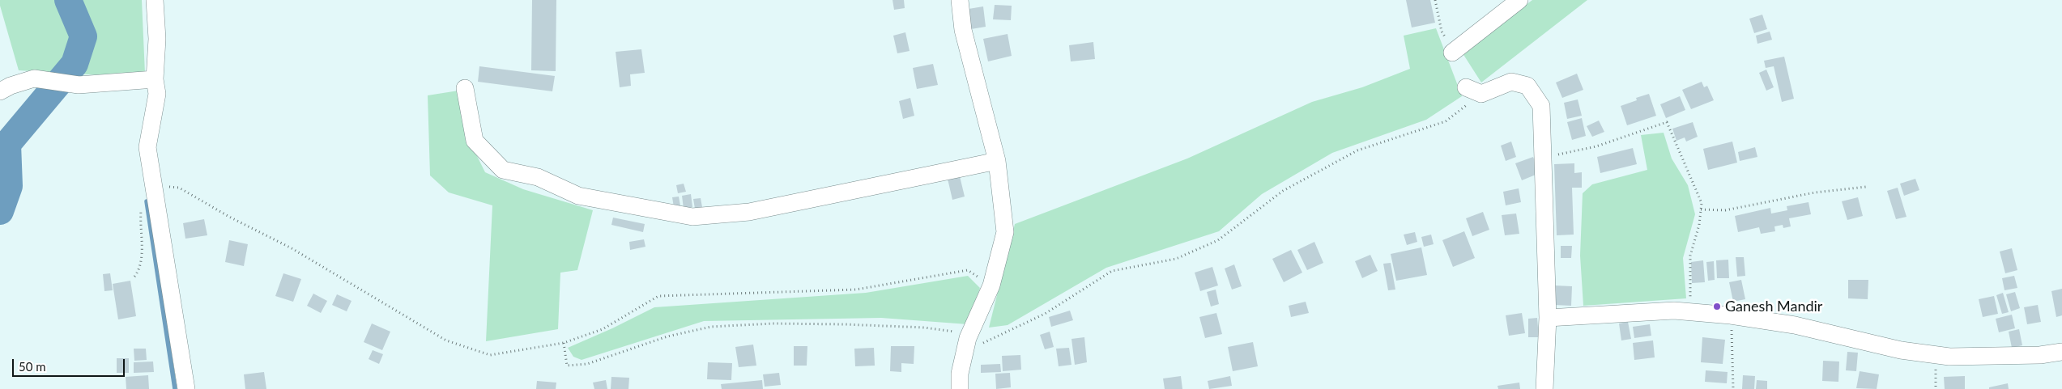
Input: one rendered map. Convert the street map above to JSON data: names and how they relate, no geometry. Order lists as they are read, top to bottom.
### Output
{
  "places": ["Ganesh Mandir"],
  "scale_bar": "50 m"
}
